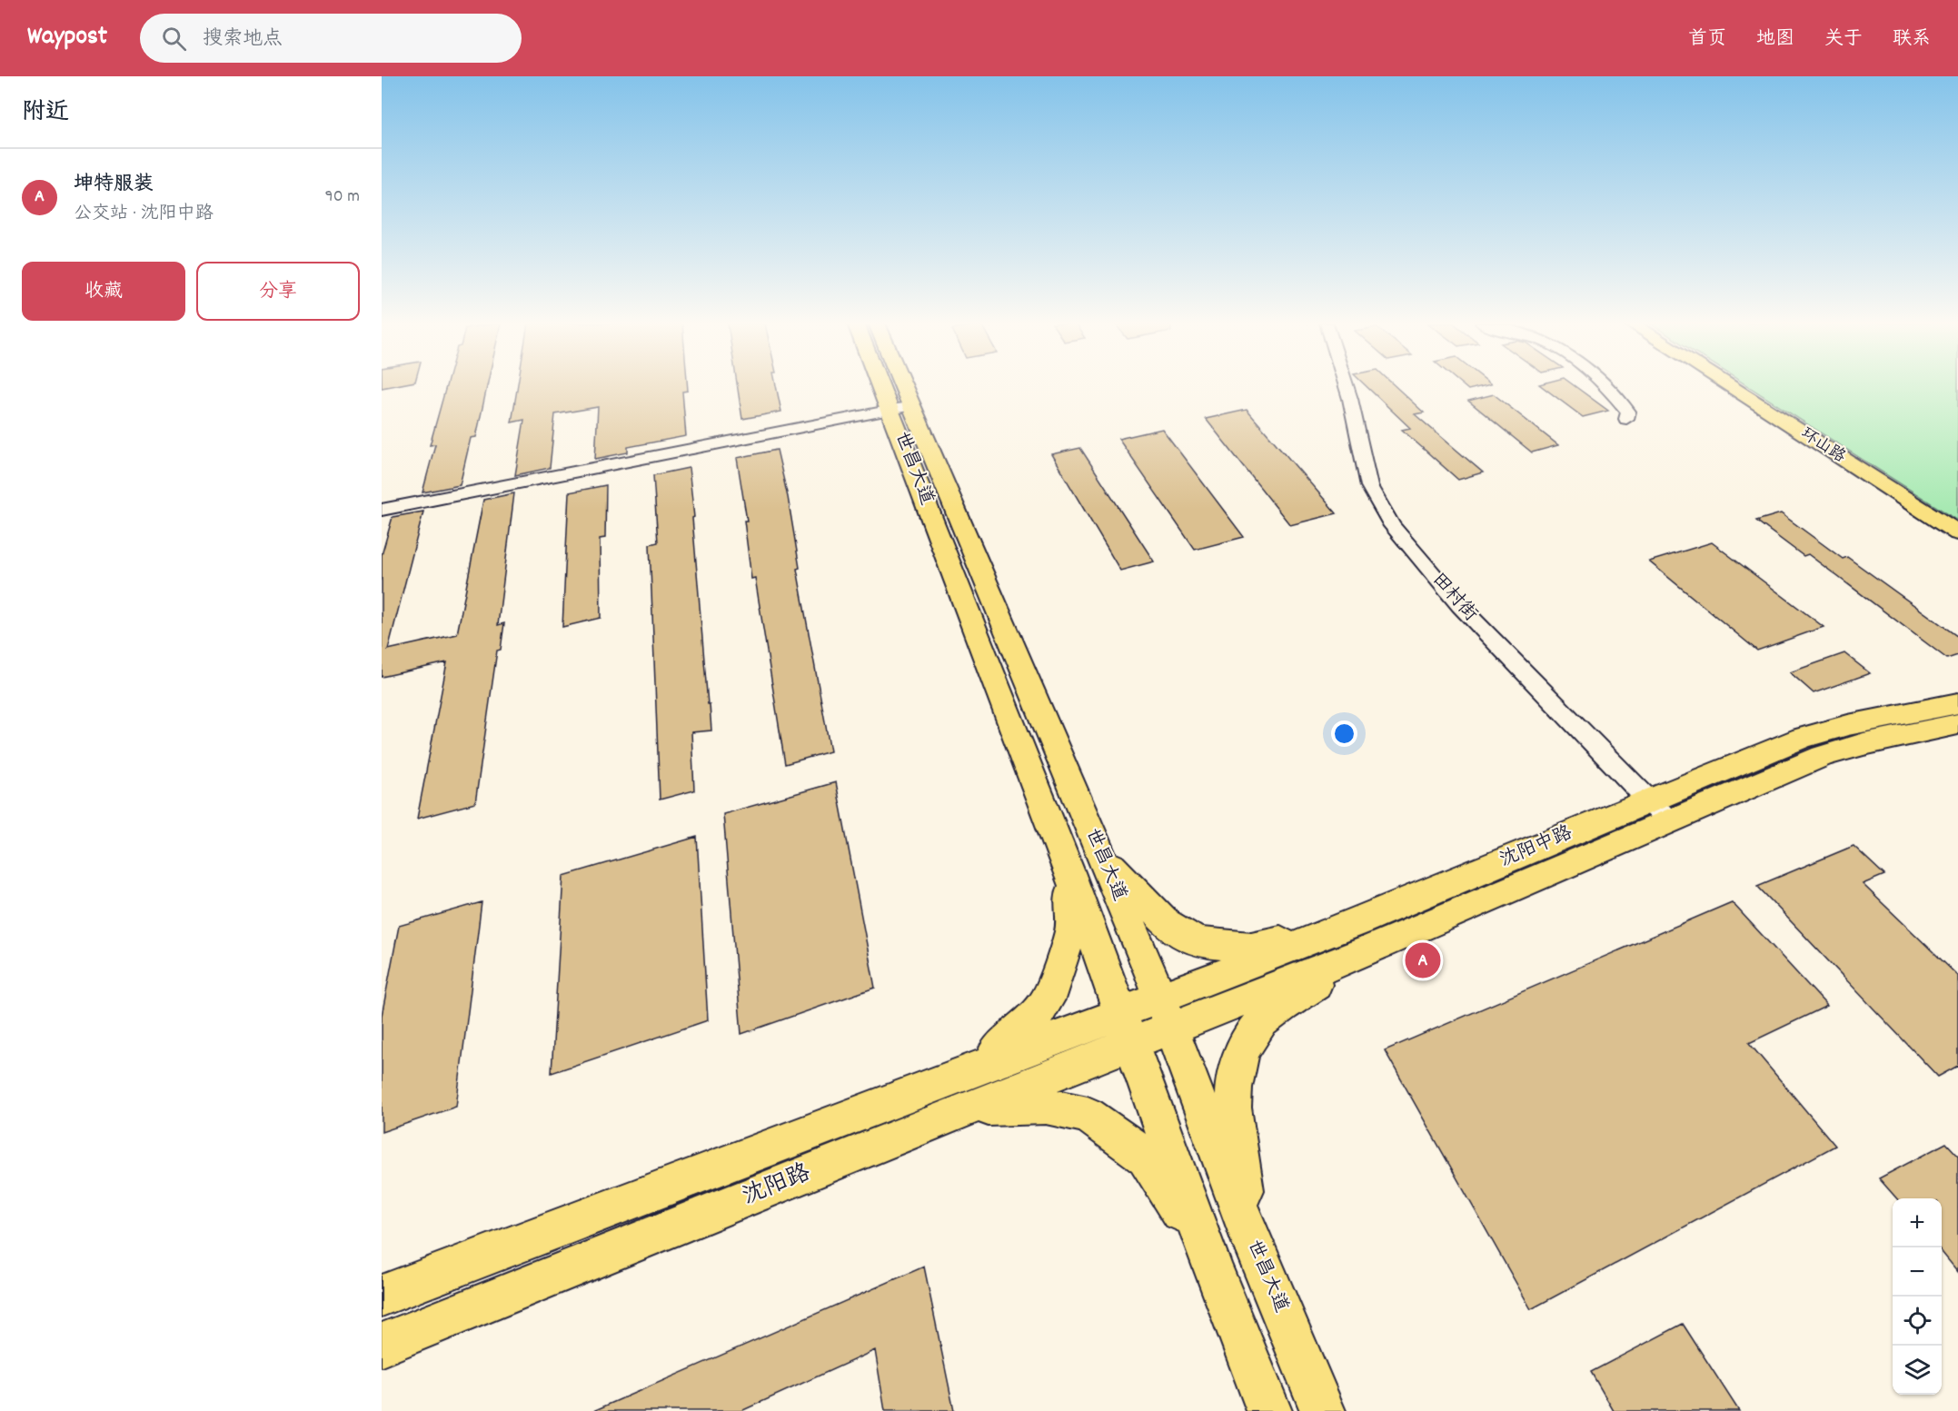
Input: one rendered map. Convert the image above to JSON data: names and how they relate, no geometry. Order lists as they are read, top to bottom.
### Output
{
  "streets": {
    "main road": ["环山路", "世昌大道", "沈阳路"],
    "street": ["田村街"]
  },
  "crossings": [
    ["世昌大道", "沈阳路"]
  ],
  "page": {
    "header": "Waypost",
    "search": "搜索地点",
    "nav": [
      "首页",
      "地图",
      "关于",
      "联系"
    ],
    "heading": "附近",
    "list": [
      {
        "mark": "A",
        "name": "坤特服装",
        "note": "公交站 · 沈阳中路",
        "value": "90 m"
      }
    ],
    "buttons": ["收藏", "分享"],
    "pins": "A",
    "map_buttons": ["+", "−"]
  }
}
